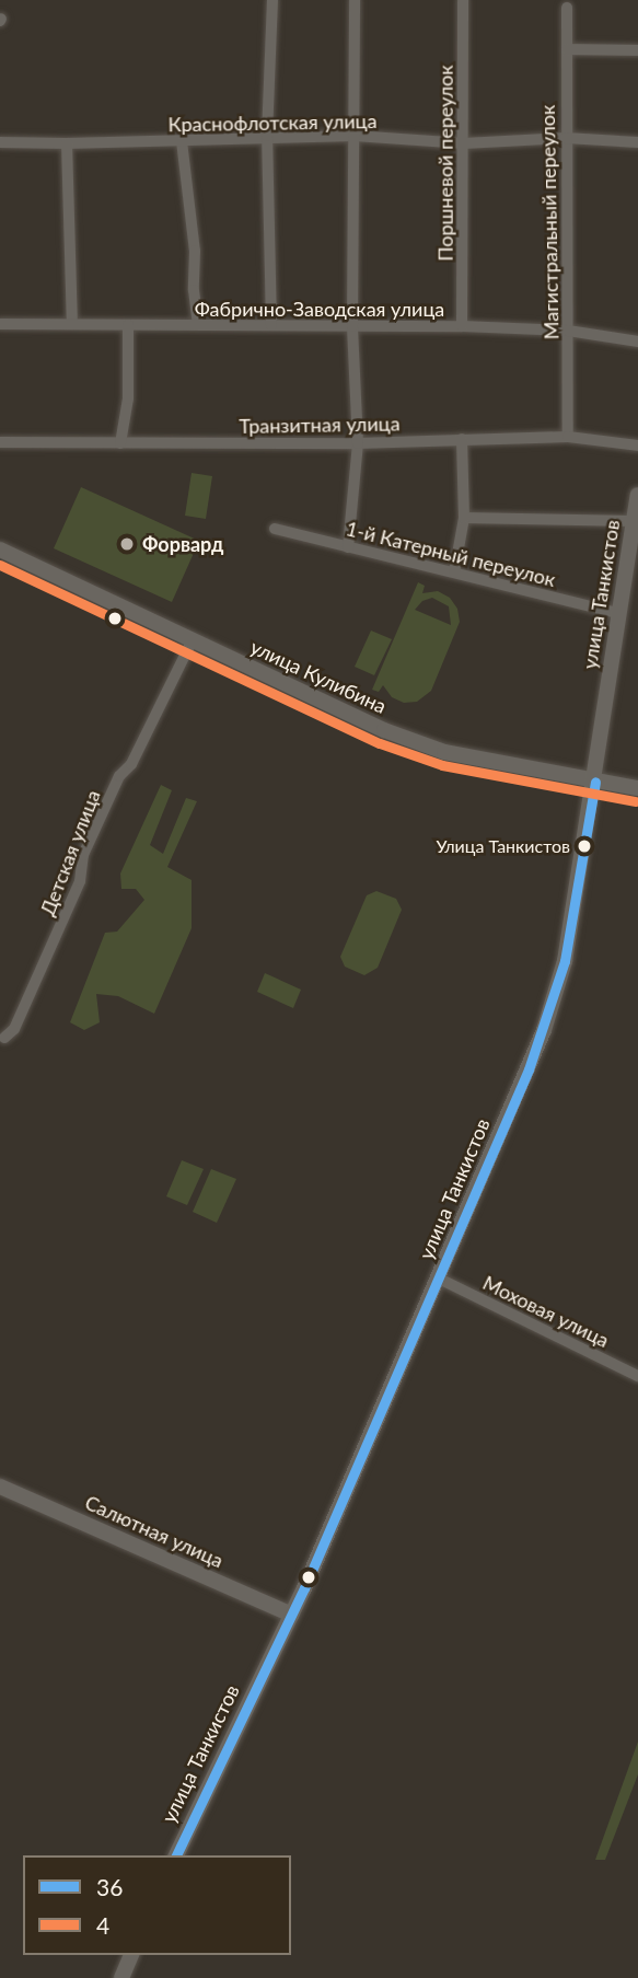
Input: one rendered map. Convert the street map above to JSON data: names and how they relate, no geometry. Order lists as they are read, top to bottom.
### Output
{
  "streets": {
    "street": [
      "Краснофлотская улица",
      "Поршневой переулок",
      "Магистральный переулок",
      "Фабрично-Заводская улица",
      "Транзитная улица",
      "1-й Катерный переулок",
      "улица Танкистов",
      "улица Кулибина",
      "Детская улица",
      "Моховая улица",
      "Салютная улица"
    ]
  },
  "crossings": [
    ["Краснофлотская улица", "Поршневой переулок"],
    ["Краснофлотская улица", "Магистральный переулок"],
    ["Поршневой переулок", "Фабрично-Заводская улица"],
    ["Магистральный переулок", "Фабрично-Заводская улица"],
    ["Магистральный переулок", "Транзитная улица"],
    ["1-й Катерный переулок", "улица Танкистов"],
    ["улица Танкистов", "улица Кулибина"],
    ["улица Танкистов", "Моховая улица"],
    ["улица Танкистов", "Салютная улица"],
    ["улица Кулибина", "Детская улица"]
  ],
  "places": ["Форвард", "Улица Танкистов"],
  "lines": ["transit line 4", "transit line 36"],
  "legend": ["36", "4"]
}
